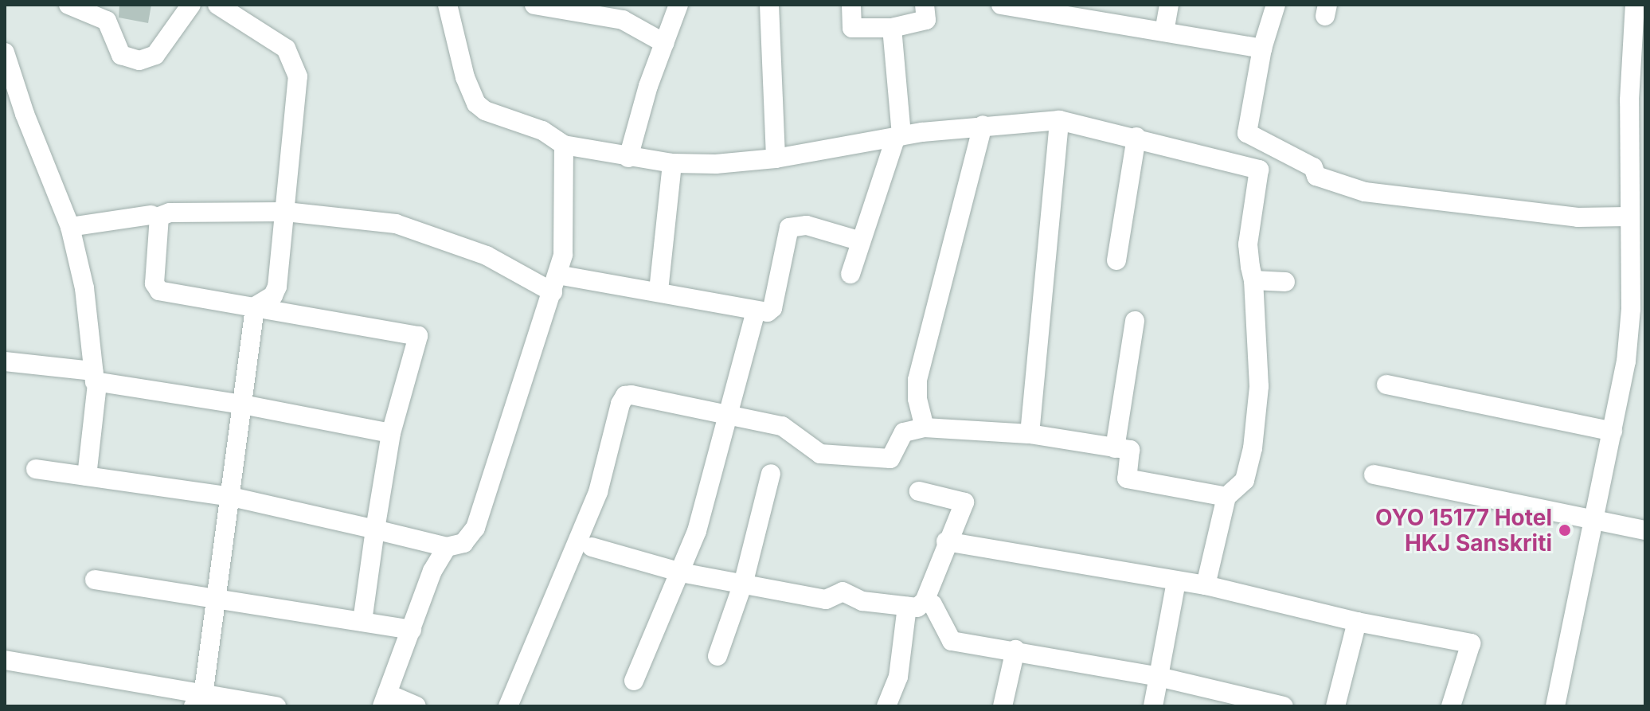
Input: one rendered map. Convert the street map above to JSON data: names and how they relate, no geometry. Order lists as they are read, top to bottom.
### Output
{
  "places": ["OYO 15177 Hotel HKJ Sanskriti"]
}
